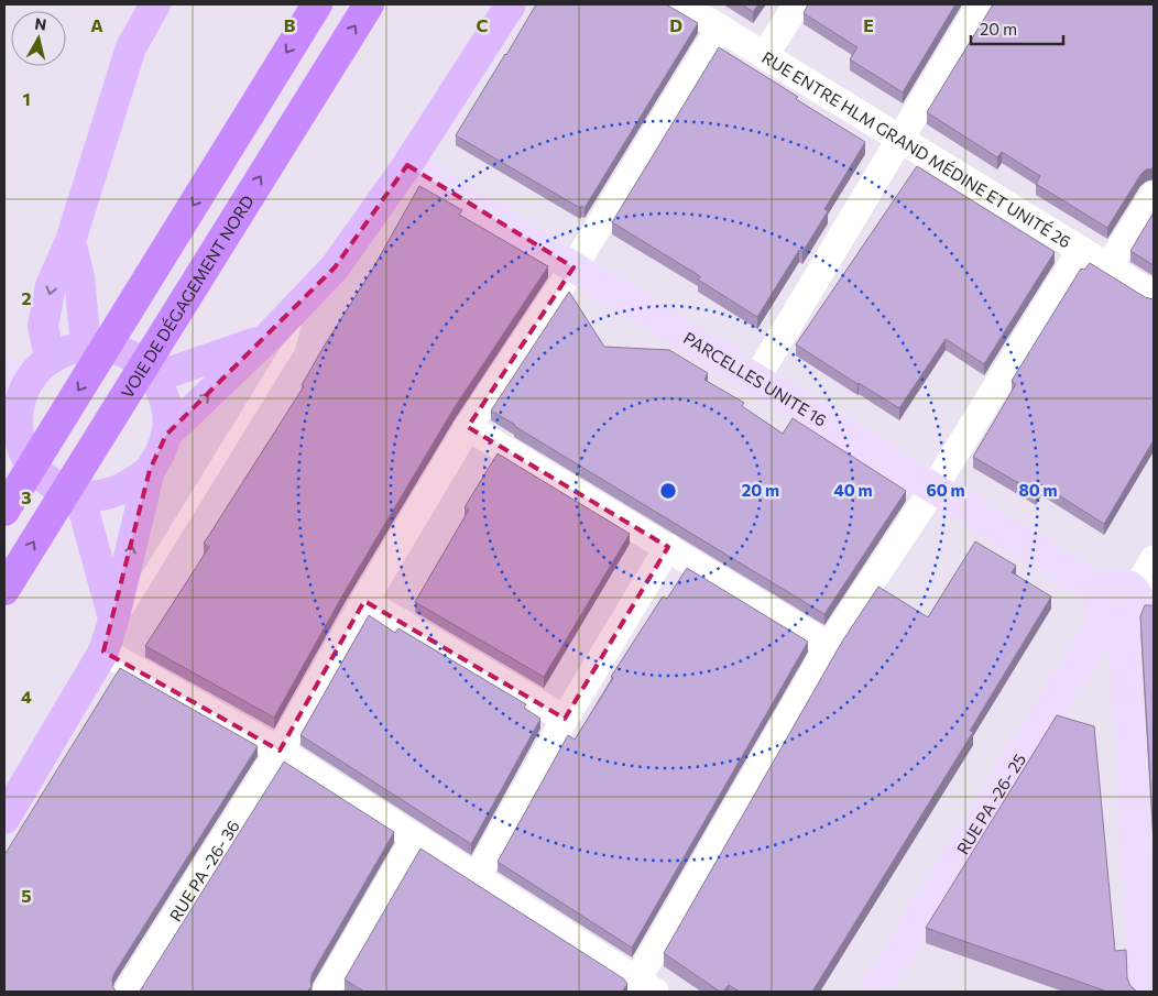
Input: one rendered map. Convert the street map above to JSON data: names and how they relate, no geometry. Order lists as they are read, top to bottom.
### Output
{
  "streets": {
    "highway": ["VOIE DE DÉGAGEMENT NORD"],
    "street": [
      "RUE ENTRE HLM GRAND MÉDINE ET UNITÉ 26",
      "PARCELLES UNITE 16",
      "RUE PA -26- 25",
      "RUE PA -26- 36"
    ]
  },
  "crossings": [
    ["RUE ENTRE HLM GRAND MÉDINE ET UNITÉ 26", "RUE PA -26- 36"],
    ["PARCELLES UNITE 16", "RUE PA -26- 25"],
    ["PARCELLES UNITE 16", "RUE PA -26- 36"]
  ],
  "scale_bar": "20 m",
  "north": "top",
  "grid": {
    "columns": [
      "A",
      "B",
      "C",
      "D",
      "E"
    ],
    "rows": [
      "1",
      "2",
      "3",
      "4",
      "5"
    ]
  },
  "rings": [
    "20 m",
    "40 m",
    "60 m",
    "80 m"
  ]
}
